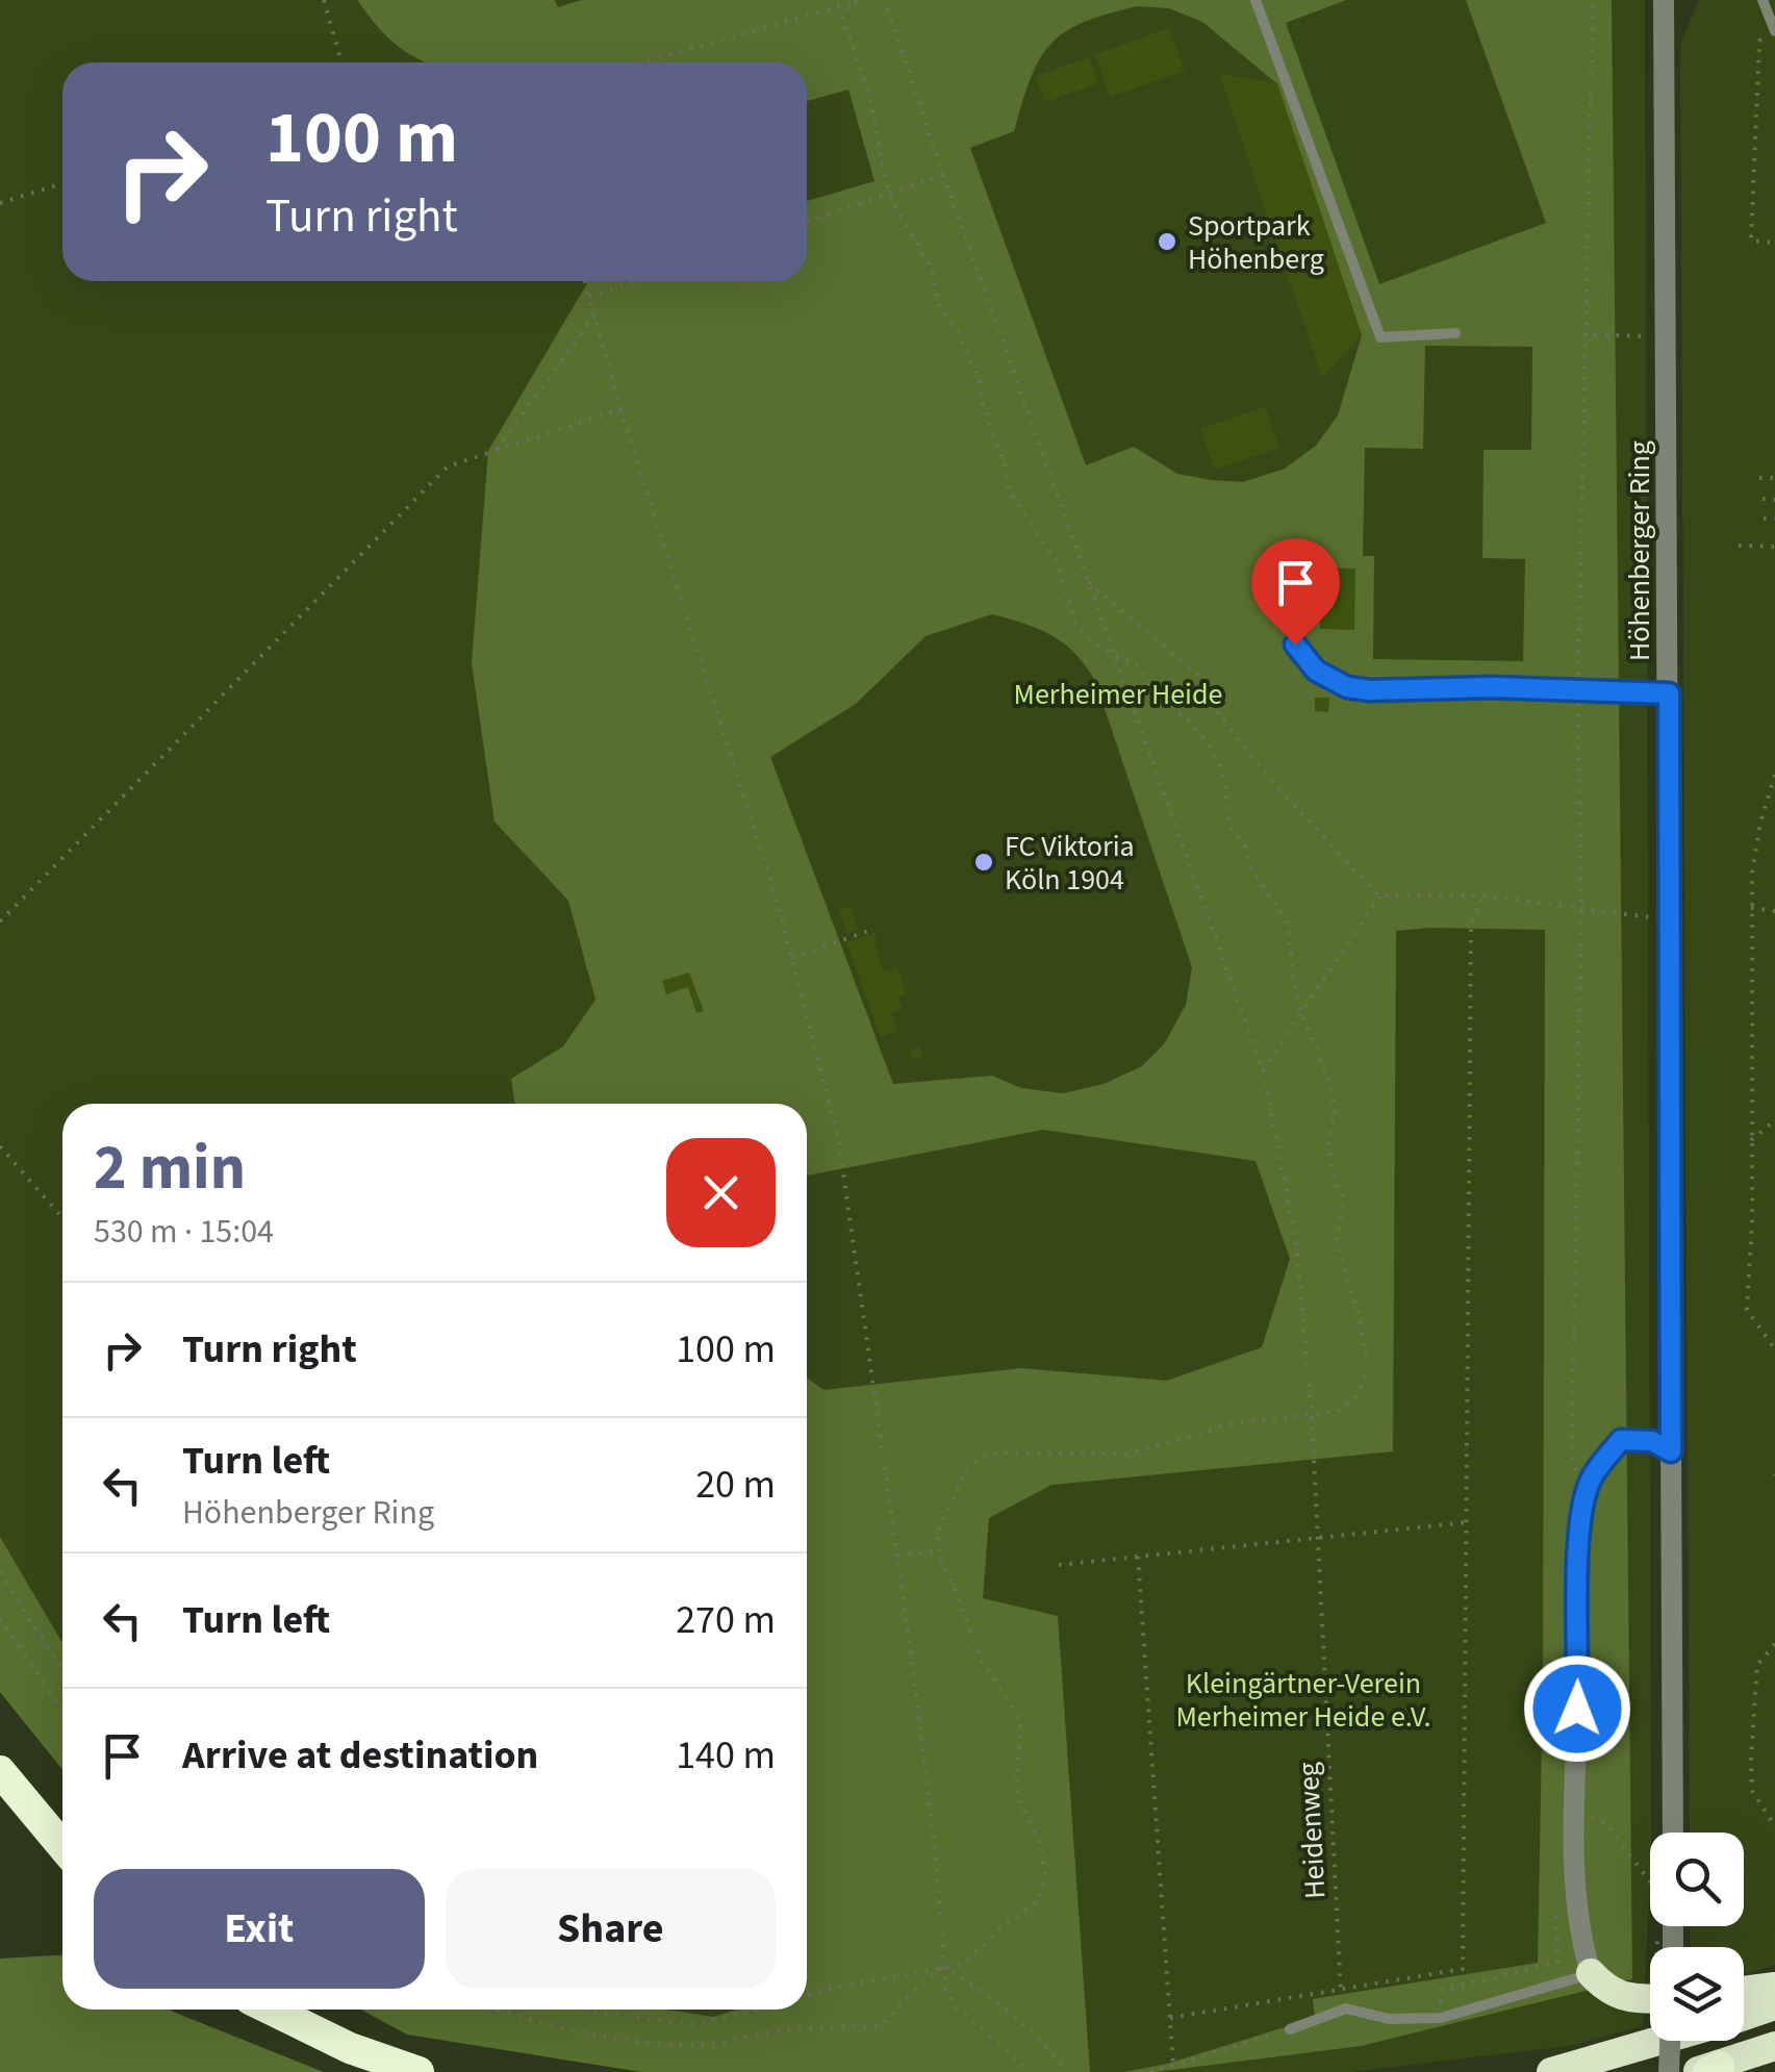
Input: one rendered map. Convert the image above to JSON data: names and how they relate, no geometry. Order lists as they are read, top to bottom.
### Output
{
  "streets": {
    "street": ["Höhenberger Ring"],
    "path": ["Heidenweg"]
  },
  "parks": ["Merheimer Heide", "Kleingärtner-Verein Merheimer Heide e.V."],
  "places": ["Sportpark Höhenberg", "FC Viktoria Köln 1904"],
  "page": {
    "turn": ["100 m", "Turn right"],
    "heading": ["2 min", "530 m · 15:04"],
    "list": [
      {
        "name": "Turn right",
        "value": "100 m"
      },
      {
        "name": "Turn left",
        "note": "Höhenberger Ring",
        "value": "20 m"
      },
      {
        "name": "Turn left",
        "value": "270 m"
      },
      {
        "name": "Arrive at destination",
        "value": "140 m"
      }
    ],
    "buttons": ["Exit", "Share"]
  }
}
